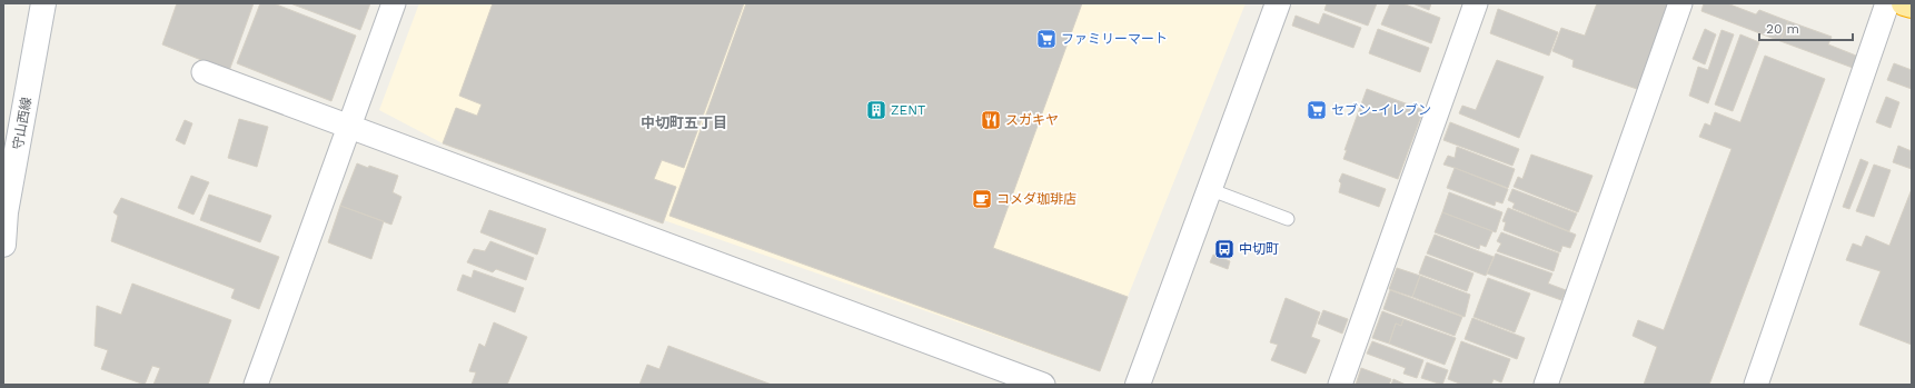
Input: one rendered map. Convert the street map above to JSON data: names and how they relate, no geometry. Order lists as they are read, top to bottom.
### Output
{
  "streets": {
    "street": ["守山西線"]
  },
  "districts": ["中切町五丁目"],
  "places": {
    "supermarket": ["ファミリーマート", "セブン-イレブン"],
    "building": ["ZENT"],
    "restaurant": ["スガキヤ"],
    "cafe": ["コメダ珈琲店"],
    "bus stop": ["中切町"]
  },
  "scale_bar": "20 m"
}
